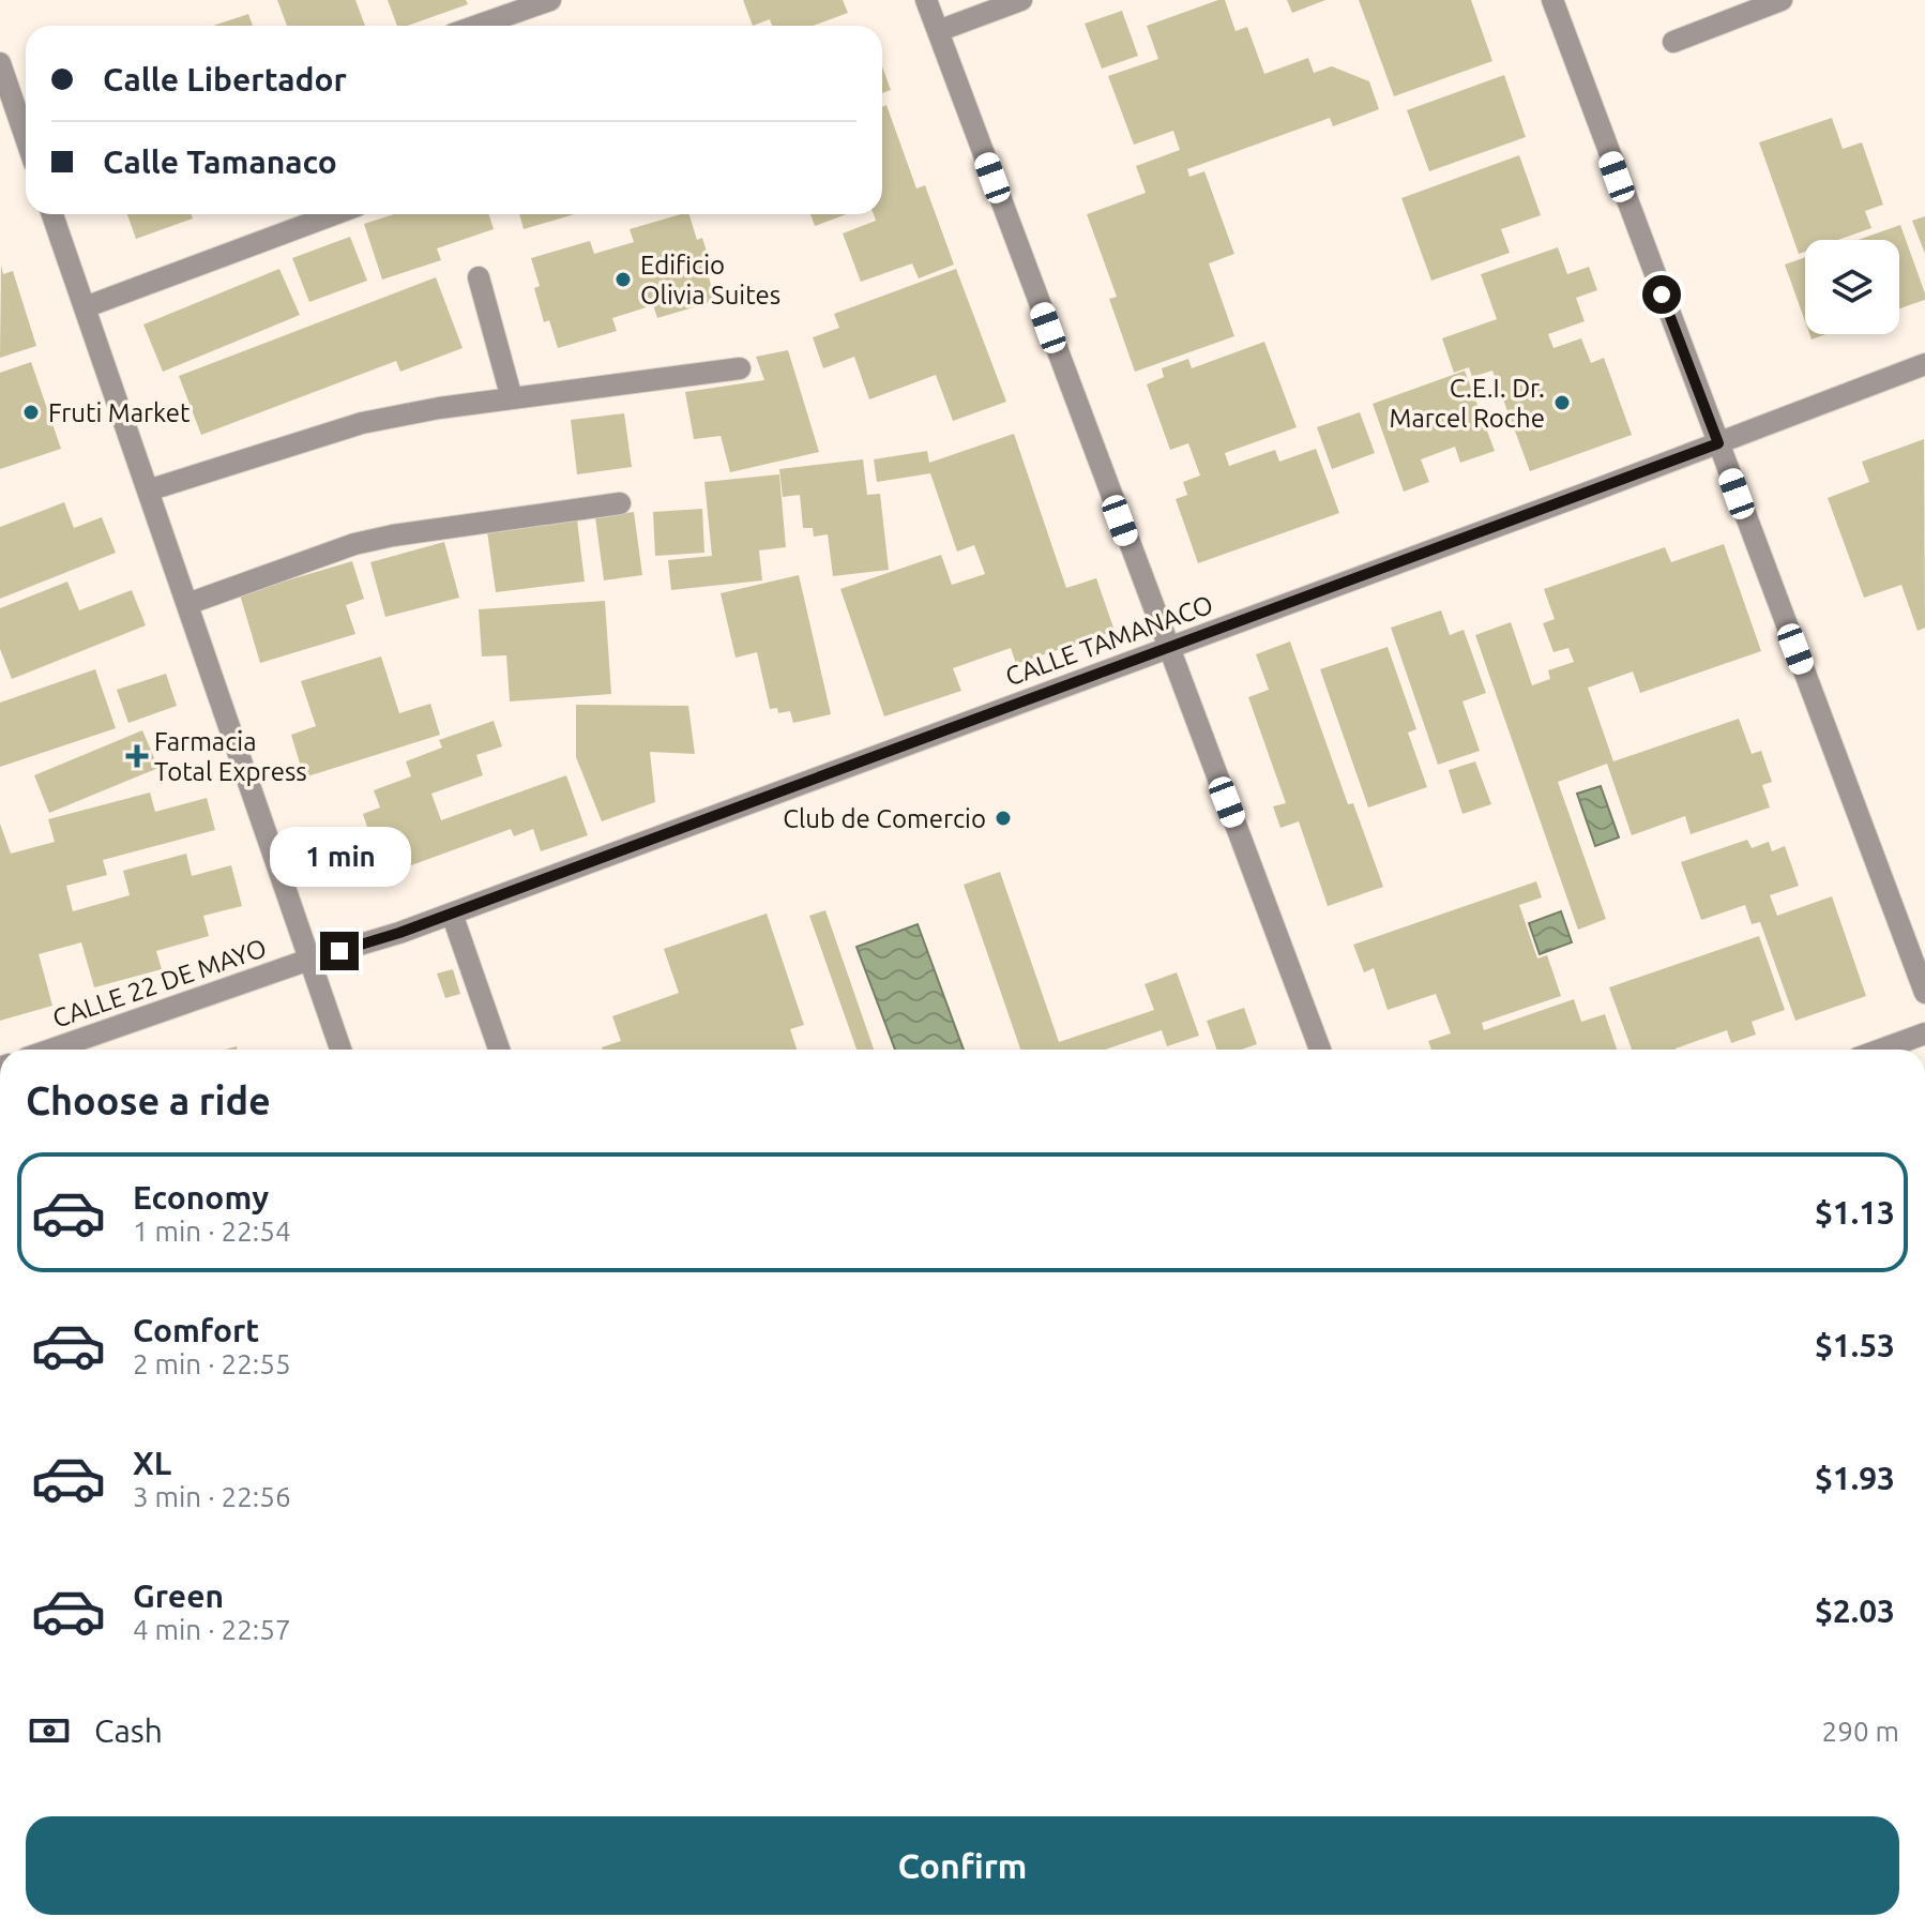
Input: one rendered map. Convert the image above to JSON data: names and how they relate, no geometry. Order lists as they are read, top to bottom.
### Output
{
  "streets": {
    "street": ["CALLE TAMANACO", "CALLE 22 DE MAYO"]
  },
  "crossings": [
    ["CALLE TAMANACO", "CALLE 22 DE MAYO"]
  ],
  "places": {
    "other": [
      "Edificio Olivia Suites",
      "C.E.I. Dr. Marcel Roche",
      "Fruti Market",
      "Club de Comercio"
    ],
    "health": ["Farmacia Total Express"]
  },
  "page": {
    "banner": ["Calle Libertador", "Calle Tamanaco"],
    "bubble": "1 min",
    "heading": "Choose a ride",
    "list": [
      {
        "name": "Economy",
        "note": "1 min · 22:54",
        "value": "$1.13"
      },
      {
        "name": "Comfort",
        "note": "2 min · 22:55",
        "value": "$1.53"
      },
      {
        "name": "XL",
        "note": "3 min · 22:56",
        "value": "$1.93"
      },
      {
        "name": "Green",
        "note": "4 min · 22:57",
        "value": "$2.03"
      }
    ],
    "pay": ["Cash", "290 m"],
    "buttons": "Confirm"
  }
}
